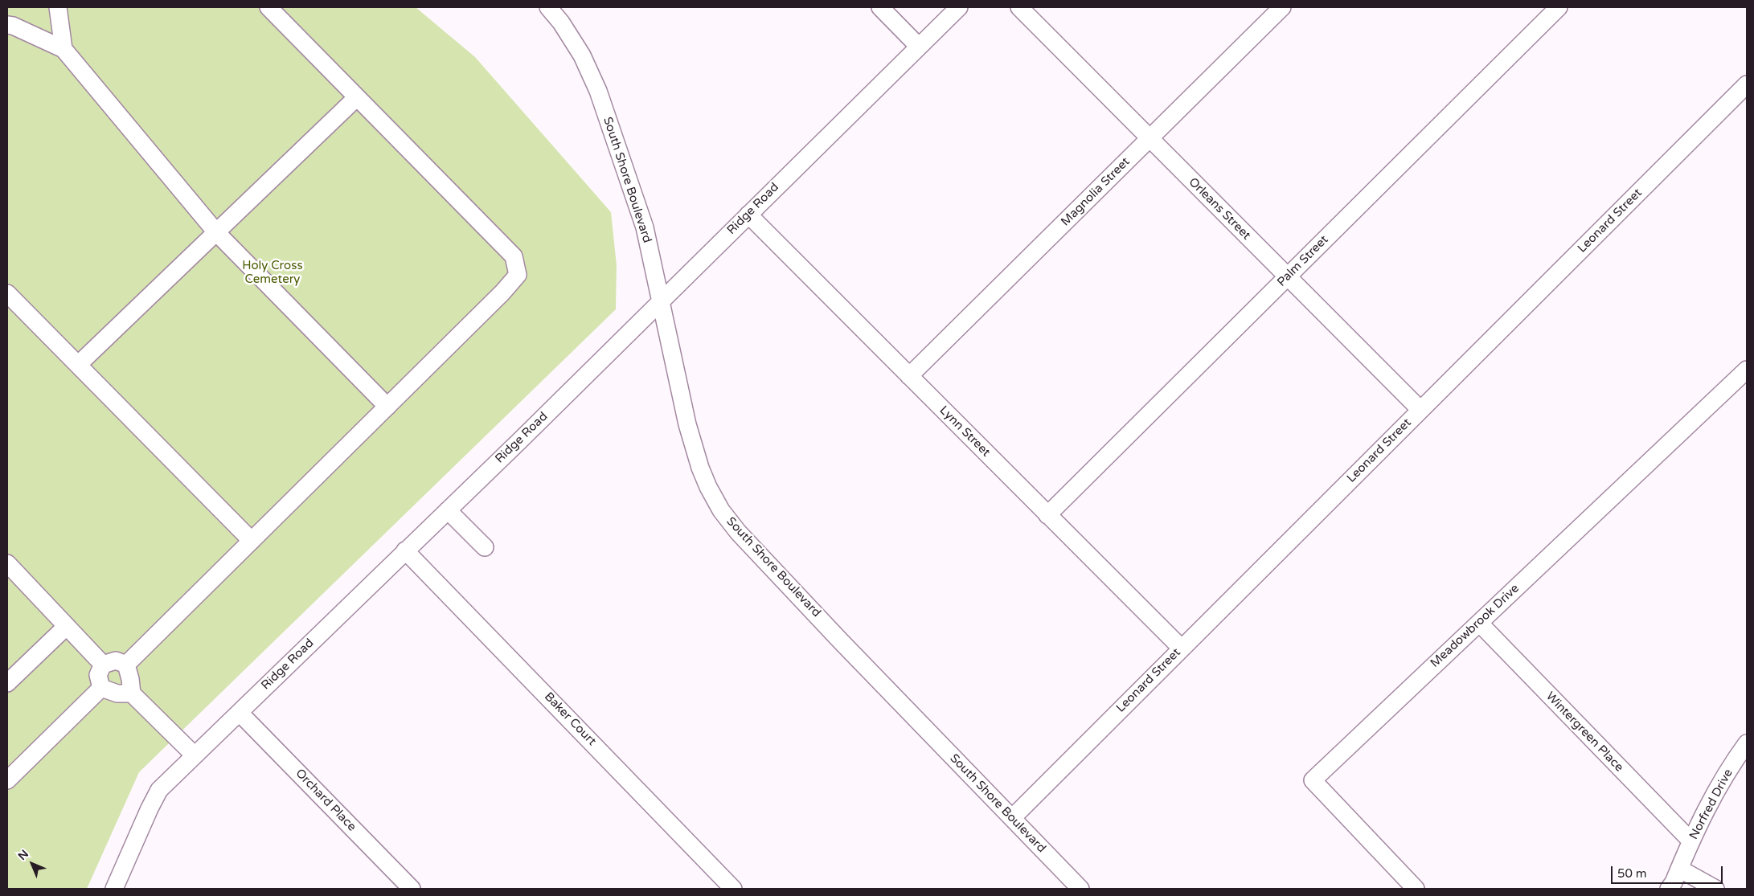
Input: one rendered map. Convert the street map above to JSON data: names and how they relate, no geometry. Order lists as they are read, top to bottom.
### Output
{
  "streets": {
    "street": [
      "South Shore Boulevard",
      "Magnolia Street",
      "Ridge Road",
      "Orleans Street",
      "Leonard Street",
      "Palm Street",
      "Lynn Street",
      "Meadowbrook Drive",
      "Baker Court",
      "Wintergreen Place",
      "Orchard Place",
      "Norfred Drive"
    ]
  },
  "crossings": [
    ["South Shore Boulevard", "Ridge Road"],
    ["South Shore Boulevard", "Leonard Street"],
    ["Magnolia Street", "Orleans Street"],
    ["Magnolia Street", "Lynn Street"],
    ["Ridge Road", "Lynn Street"],
    ["Ridge Road", "Baker Court"],
    ["Ridge Road", "Orchard Place"],
    ["Orleans Street", "Leonard Street"],
    ["Orleans Street", "Palm Street"],
    ["Leonard Street", "Lynn Street"],
    ["Palm Street", "Lynn Street"],
    ["Meadowbrook Drive", "Wintergreen Place"],
    ["Wintergreen Place", "Norfred Drive"]
  ],
  "parks": ["Holy Cross Cemetery"],
  "scale_bar": "50 m",
  "north": "top left"
}
